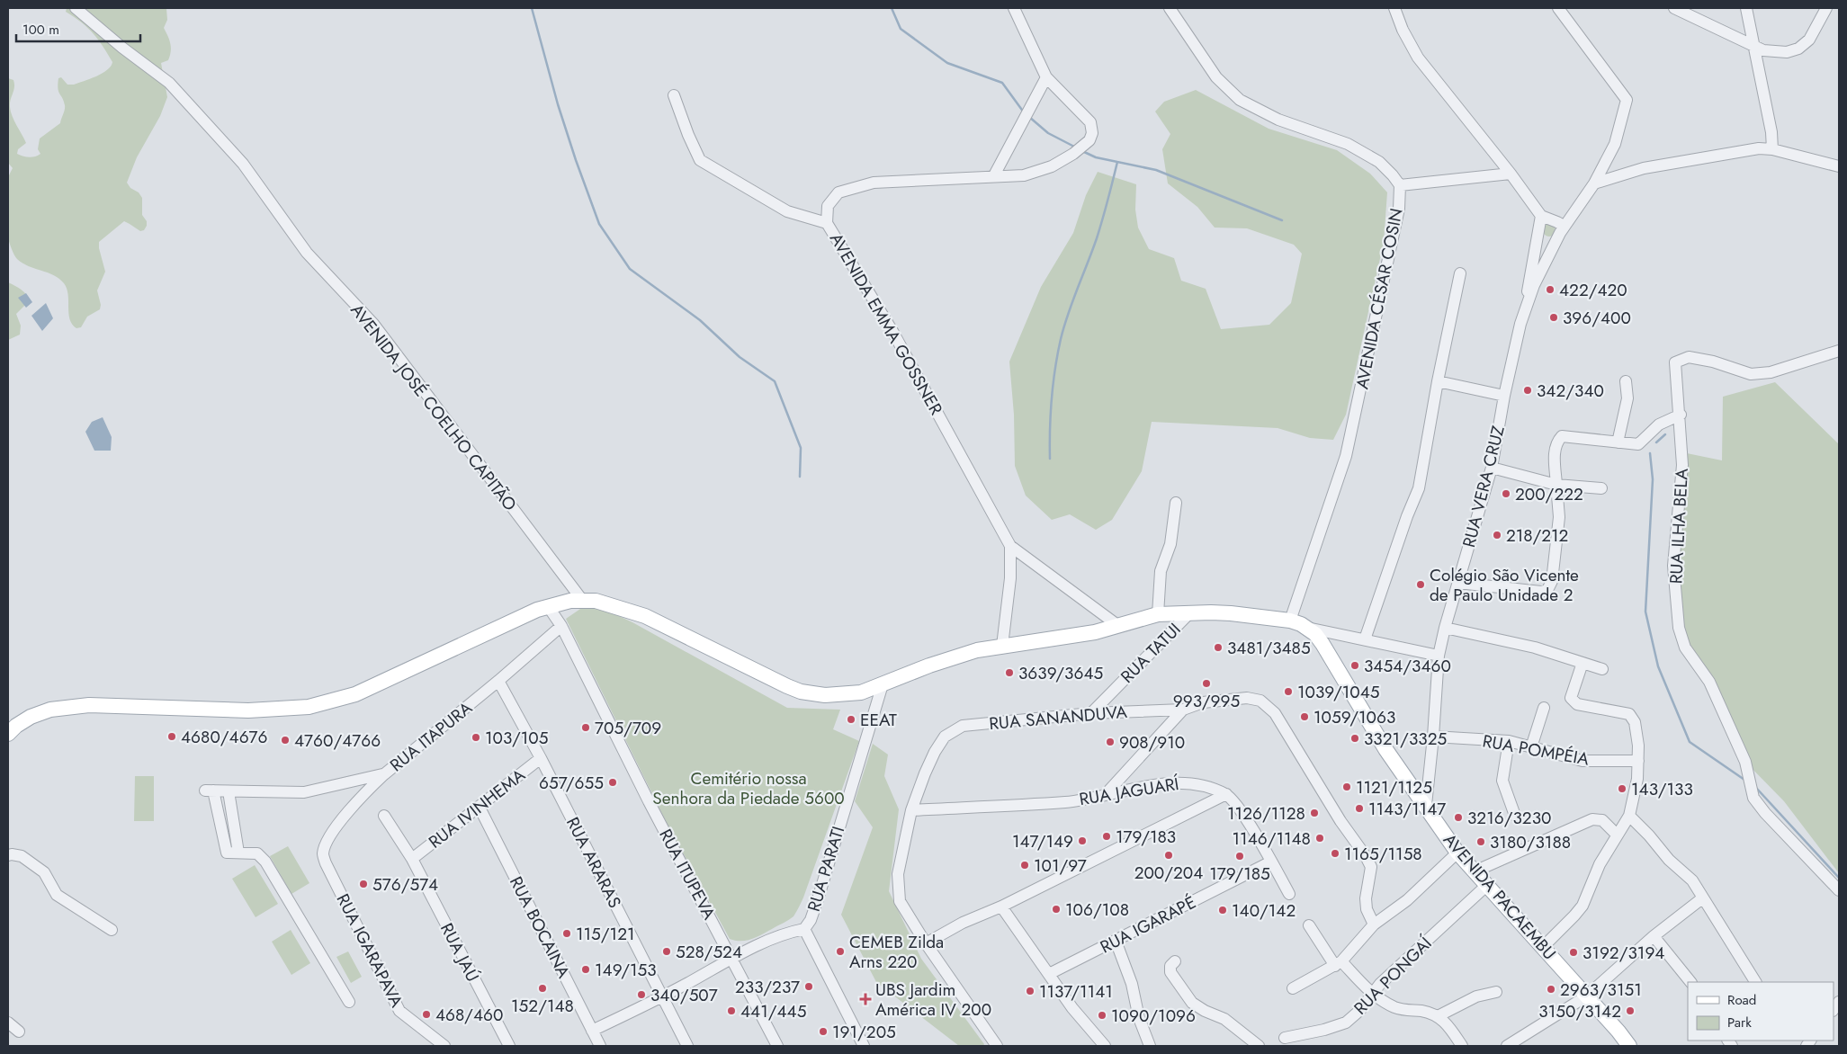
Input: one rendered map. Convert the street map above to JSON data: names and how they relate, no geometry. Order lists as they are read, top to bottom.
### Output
{
  "streets": {
    "main road": ["AVENIDA PACAEMBU"],
    "street": [
      "AVENIDA CÉSAR COSIN",
      "AVENIDA EMMA GOSSNER",
      "AVENIDA JOSÉ COELHO CAPITÃO",
      "RUA VERA CRUZ",
      "RUA ILHA BELA",
      "RUA TATUI",
      "RUA SANANDUVA",
      "RUA ITAPURA",
      "RUA POMPÉIA",
      "RUA JAGUARÍ",
      "RUA IVINHEMA",
      "RUA ARARAS",
      "RUA PARATI",
      "RUA ITUPEVA",
      "RUA IGARAPÉ",
      "RUA BOCAINA",
      "RUA IGARAPAVA",
      "RUA JAÚ",
      "RUA PONGAÍ"
    ]
  },
  "crossings": [
    ["RUA VERA CRUZ", "RUA POMPÉIA"],
    ["RUA VERA CRUZ", "AVENIDA PACAEMBU"],
    ["RUA TATUI", "RUA SANANDUVA"],
    ["RUA SANANDUVA", "RUA JAGUARÍ"],
    ["RUA ITAPURA", "RUA ARARAS"],
    ["RUA ITAPURA", "RUA ITUPEVA"],
    ["RUA ITAPURA", "RUA IGARAPAVA"],
    ["RUA IVINHEMA", "RUA ARARAS"],
    ["RUA IVINHEMA", "RUA BOCAINA"],
    ["RUA IVINHEMA", "RUA JAÚ"],
    ["RUA ARARAS", "RUA PARATI"],
    ["RUA PARATI", "RUA ITUPEVA"],
    ["RUA PARATI", "RUA BOCAINA"],
    ["AVENIDA PACAEMBU", "RUA PONGAÍ"]
  ],
  "parks": ["Cemitério nossa Senhora da Piedade 5600"],
  "places": {
    "other": [
      "422/420",
      "396/400",
      "342/340",
      "200/222",
      "218/212",
      "Colégio São Vicente de Paulo Unidade 2",
      "3481/3485",
      "3454/3460",
      "3639/3645",
      "993/995",
      "1039/1045",
      "1059/1063",
      "EEAT",
      "705/709",
      "4680/4676",
      "103/105",
      "3321/3325",
      "4760/4766",
      "908/910",
      "657/655",
      "1121/1125",
      "143/133",
      "1143/1147",
      "1126/1128",
      "3216/3230",
      "179/183",
      "1146/1148",
      "147/149",
      "3180/3188",
      "1165/1158",
      "200/204",
      "179/185",
      "101/97",
      "576/574",
      "106/108",
      "140/142",
      "115/121",
      "528/524",
      "CEMEB Zilda Arns 220",
      "3192/3194",
      "149/153",
      "233/237",
      "152/148",
      "2963/3151",
      "1137/1141",
      "340/507",
      "441/445",
      "3150/3142",
      "468/460",
      "1090/1096",
      "191/205"
    ],
    "health": ["UBS Jardim América IV 200"]
  },
  "legend": ["Road", "Park"],
  "scale_bar": "100 m"
}
